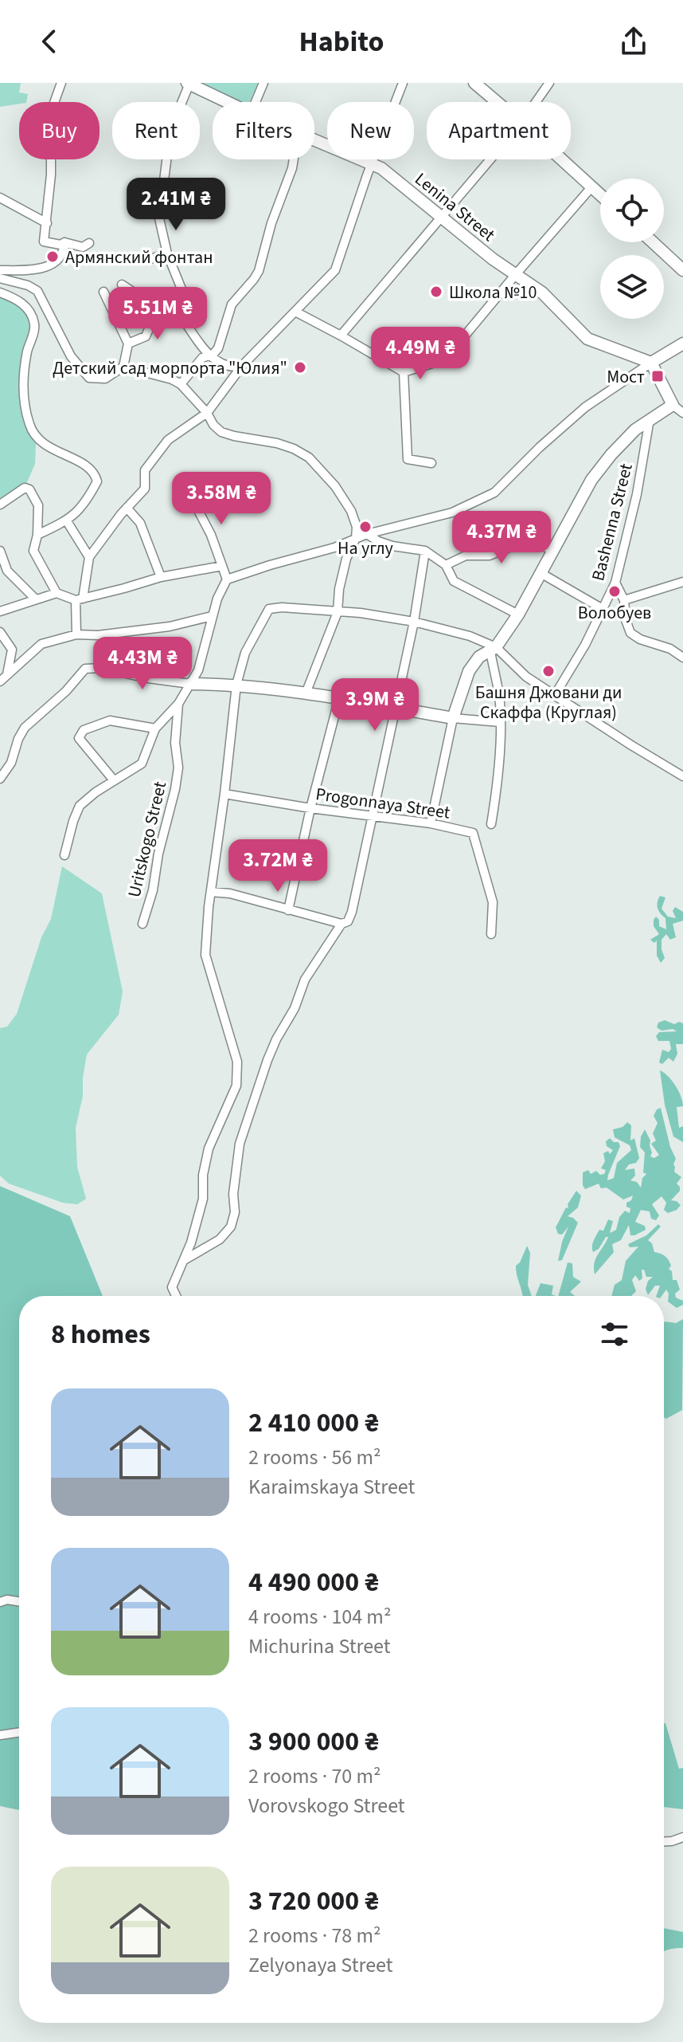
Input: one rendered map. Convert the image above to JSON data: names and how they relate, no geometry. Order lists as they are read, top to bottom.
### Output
{
  "streets": {
    "main road": ["Lenina Street"],
    "street": ["Bashenna Street", "Progonnaya Street", "Uritskogo Street"]
  },
  "places": {
    "other": [
      "Армянский фонтан",
      "Школа №10",
      "Детский сад морпорта \"Юлия\"",
      "На углу",
      "Волобуев",
      "Башня Джовани ди Скаффа (Круглая)"
    ],
    "transit": ["Мост"]
  },
  "page": {
    "header": "Habito",
    "chip": [
      "Buy",
      "Rent",
      "Filters",
      "New",
      "Apartment"
    ],
    "price": [
      "2.41M ₴",
      "5.51M ₴",
      "4.49M ₴",
      "3.58M ₴",
      "4.37M ₴",
      "4.43M ₴",
      "3.9M ₴",
      "3.72M ₴"
    ],
    "heading": "8 homes",
    "list": [
      {
        "name": "2 410 000 ₴",
        "note": "2 rooms · 56 m² · Karaimskaya Street"
      },
      {
        "name": "4 490 000 ₴",
        "note": "4 rooms · 104 m² · Michurina Street"
      },
      {
        "name": "3 900 000 ₴",
        "note": "2 rooms · 70 m² · Vorovskogo Street"
      },
      {
        "name": "3 720 000 ₴",
        "note": "2 rooms · 78 m² · Zelyonaya Street"
      }
    ]
  }
}
